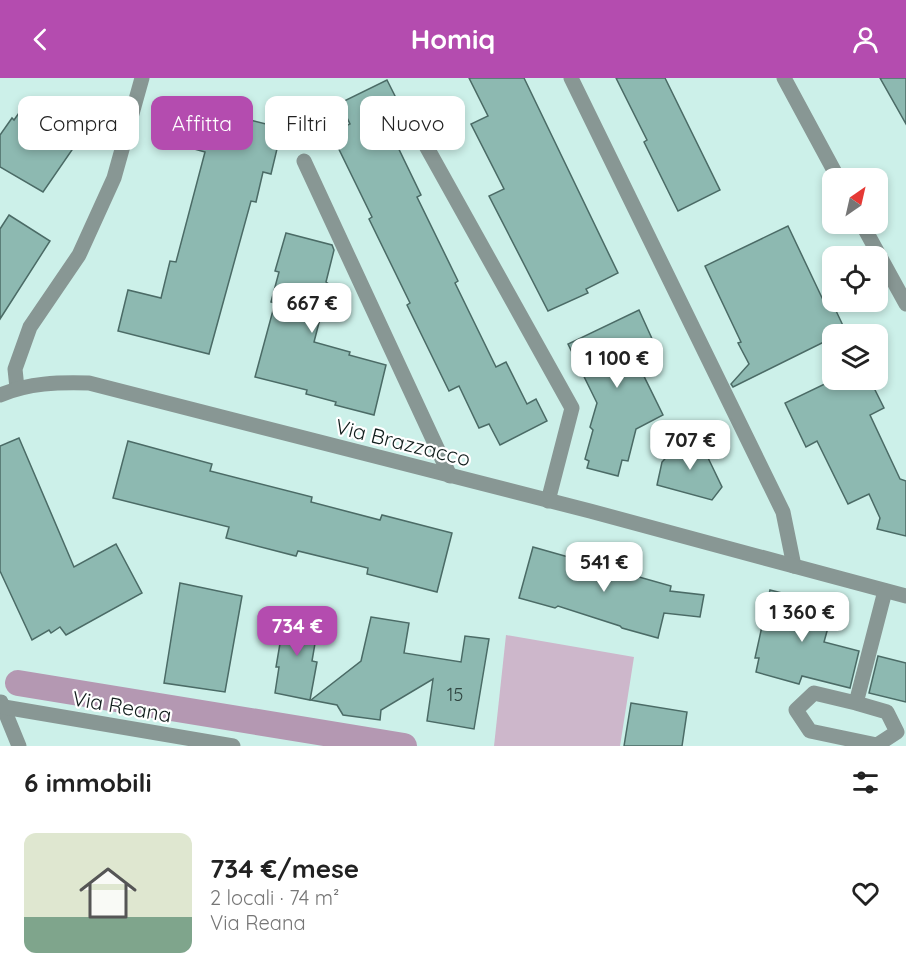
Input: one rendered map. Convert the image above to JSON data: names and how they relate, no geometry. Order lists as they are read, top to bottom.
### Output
{
  "streets": {
    "street": ["Via Brazzacco", "Via Reana"]
  },
  "house_numbers": ["15"],
  "north": "top right",
  "page": {
    "header": "Homiq",
    "chip": [
      "Compra",
      "Affitta",
      "Filtri",
      "Nuovo"
    ],
    "price": [
      "667 €",
      "1 100 €",
      "707 €",
      "541 €",
      "1 360 €",
      "734 €"
    ],
    "heading": "6 immobili",
    "list": [
      {
        "name": "734 €/mese",
        "note": "2 locali · 74 m² · Via Reana"
      }
    ]
  }
}
